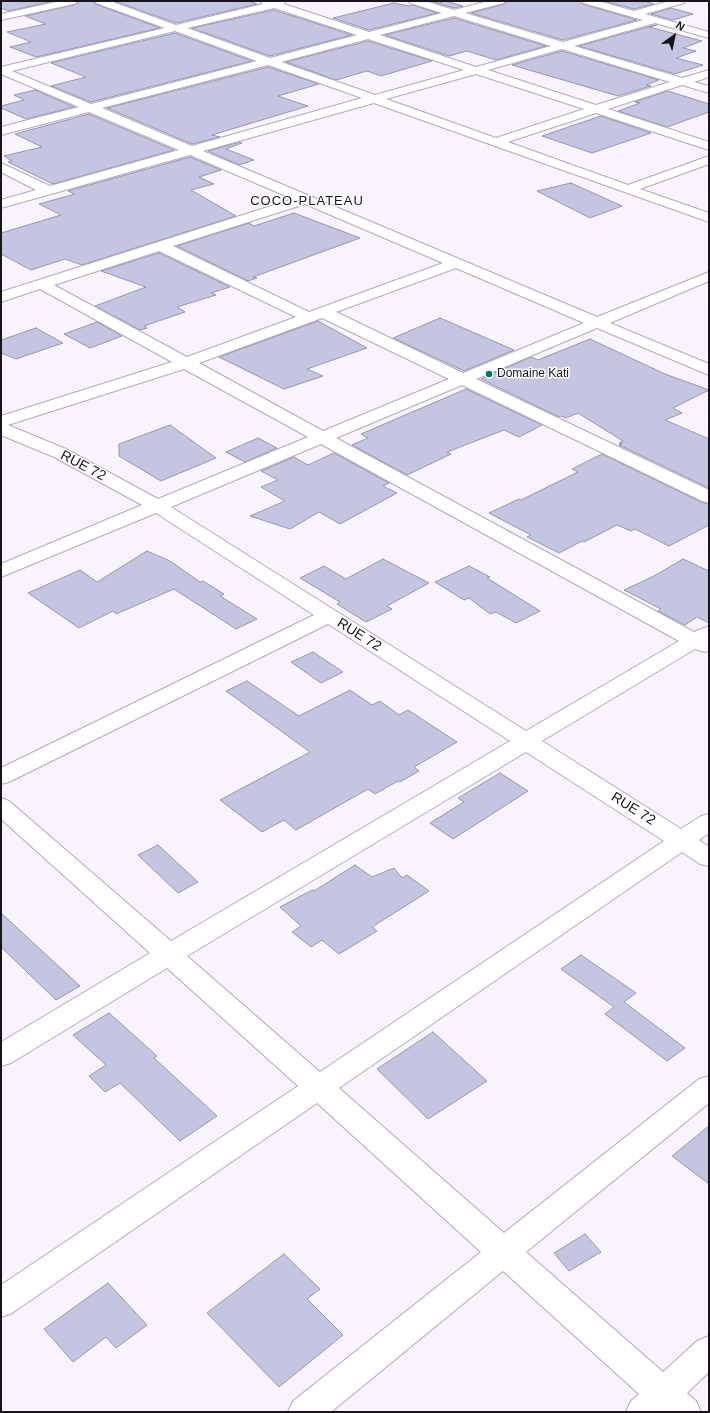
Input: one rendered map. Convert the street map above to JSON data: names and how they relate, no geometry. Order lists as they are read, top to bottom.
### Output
{
  "streets": {
    "street": ["RUE 72"]
  },
  "districts": ["COCO-PLATEAU"],
  "places": ["Domaine Kati"],
  "north": "top right"
}
